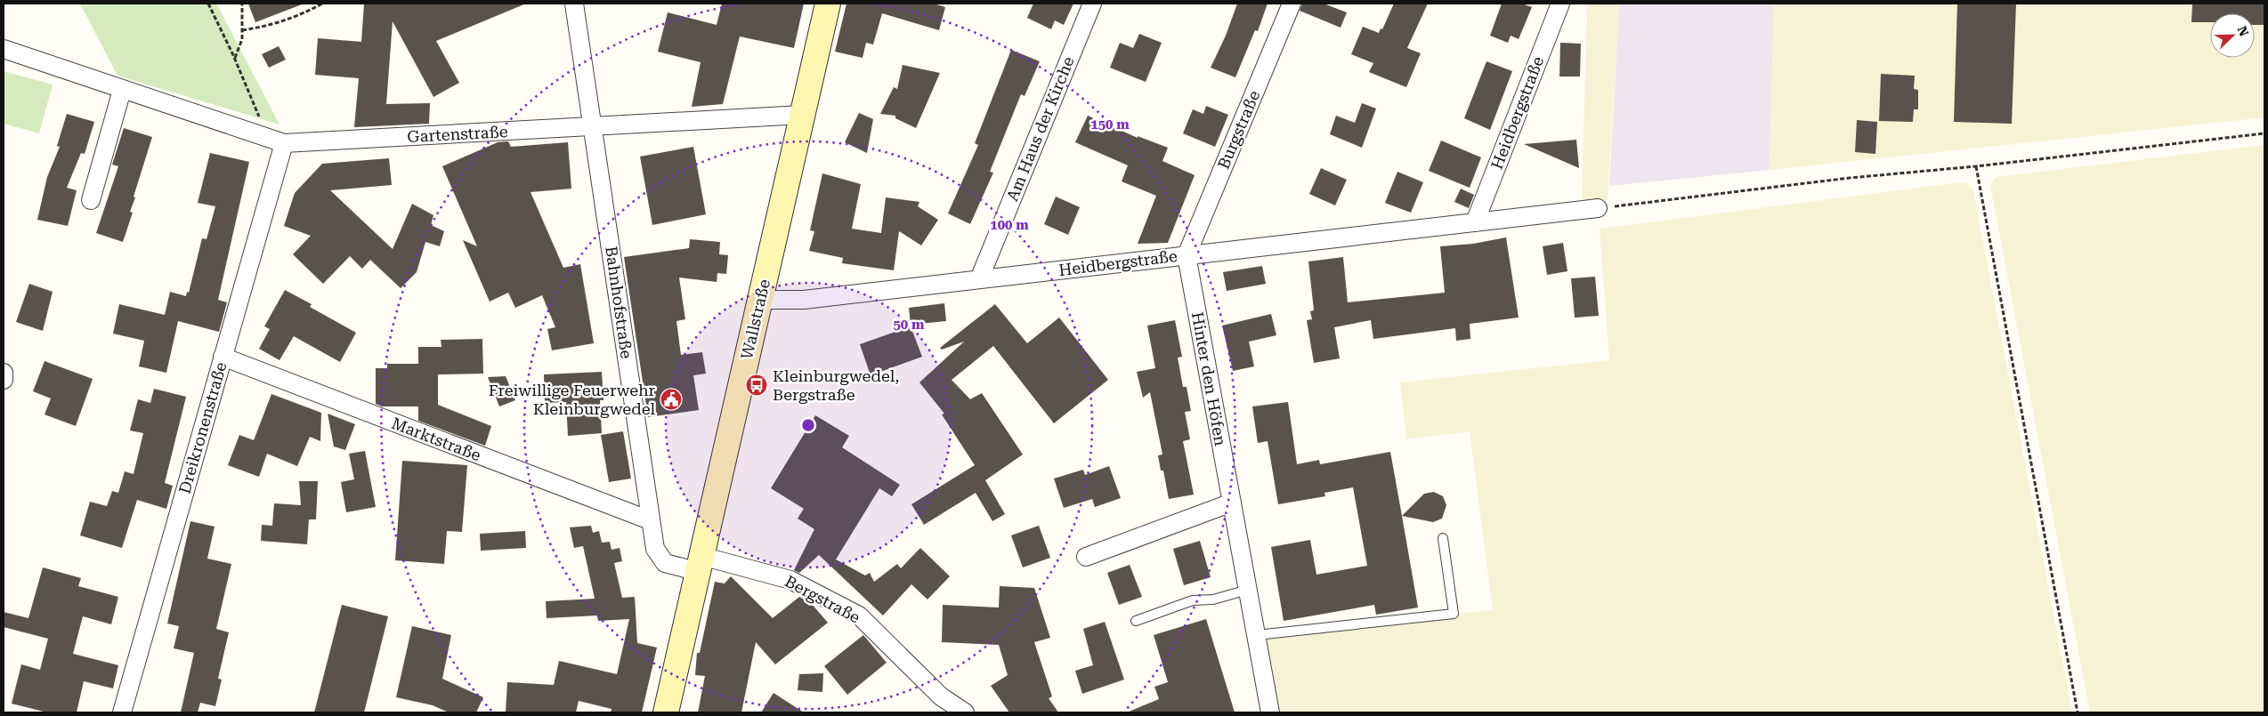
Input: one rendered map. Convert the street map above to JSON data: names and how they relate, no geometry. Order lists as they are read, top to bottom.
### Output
{
  "streets": {
    "street": [
      "Heidbergstraße",
      "Am Haus der Kirche",
      "Burgstraße",
      "Gartenstraße",
      "Bahnhofstraße",
      "Wallstraße",
      "Hinter den Höfen",
      "Dreikronenstraße",
      "Marktstraße",
      "Bergstraße"
    ]
  },
  "crossings": [
    ["Heidbergstraße", "Am Haus der Kirche"],
    ["Heidbergstraße", "Burgstraße"],
    ["Heidbergstraße", "Wallstraße"],
    ["Heidbergstraße", "Hinter den Höfen"],
    ["Burgstraße", "Hinter den Höfen"],
    ["Gartenstraße", "Bahnhofstraße"],
    ["Gartenstraße", "Wallstraße"],
    ["Gartenstraße", "Dreikronenstraße"],
    ["Bahnhofstraße", "Wallstraße"],
    ["Bahnhofstraße", "Marktstraße"],
    ["Bahnhofstraße", "Bergstraße"],
    ["Wallstraße", "Bergstraße"],
    ["Dreikronenstraße", "Marktstraße"]
  ],
  "places": {
    "bus stop": ["Kleinburgwedel, Bergstraße"],
    "public building": ["Freiwillige Feuerwehr Kleinburgwedel"]
  },
  "north": "top right",
  "rings": ["150 m", "100 m", "50 m"]
}
